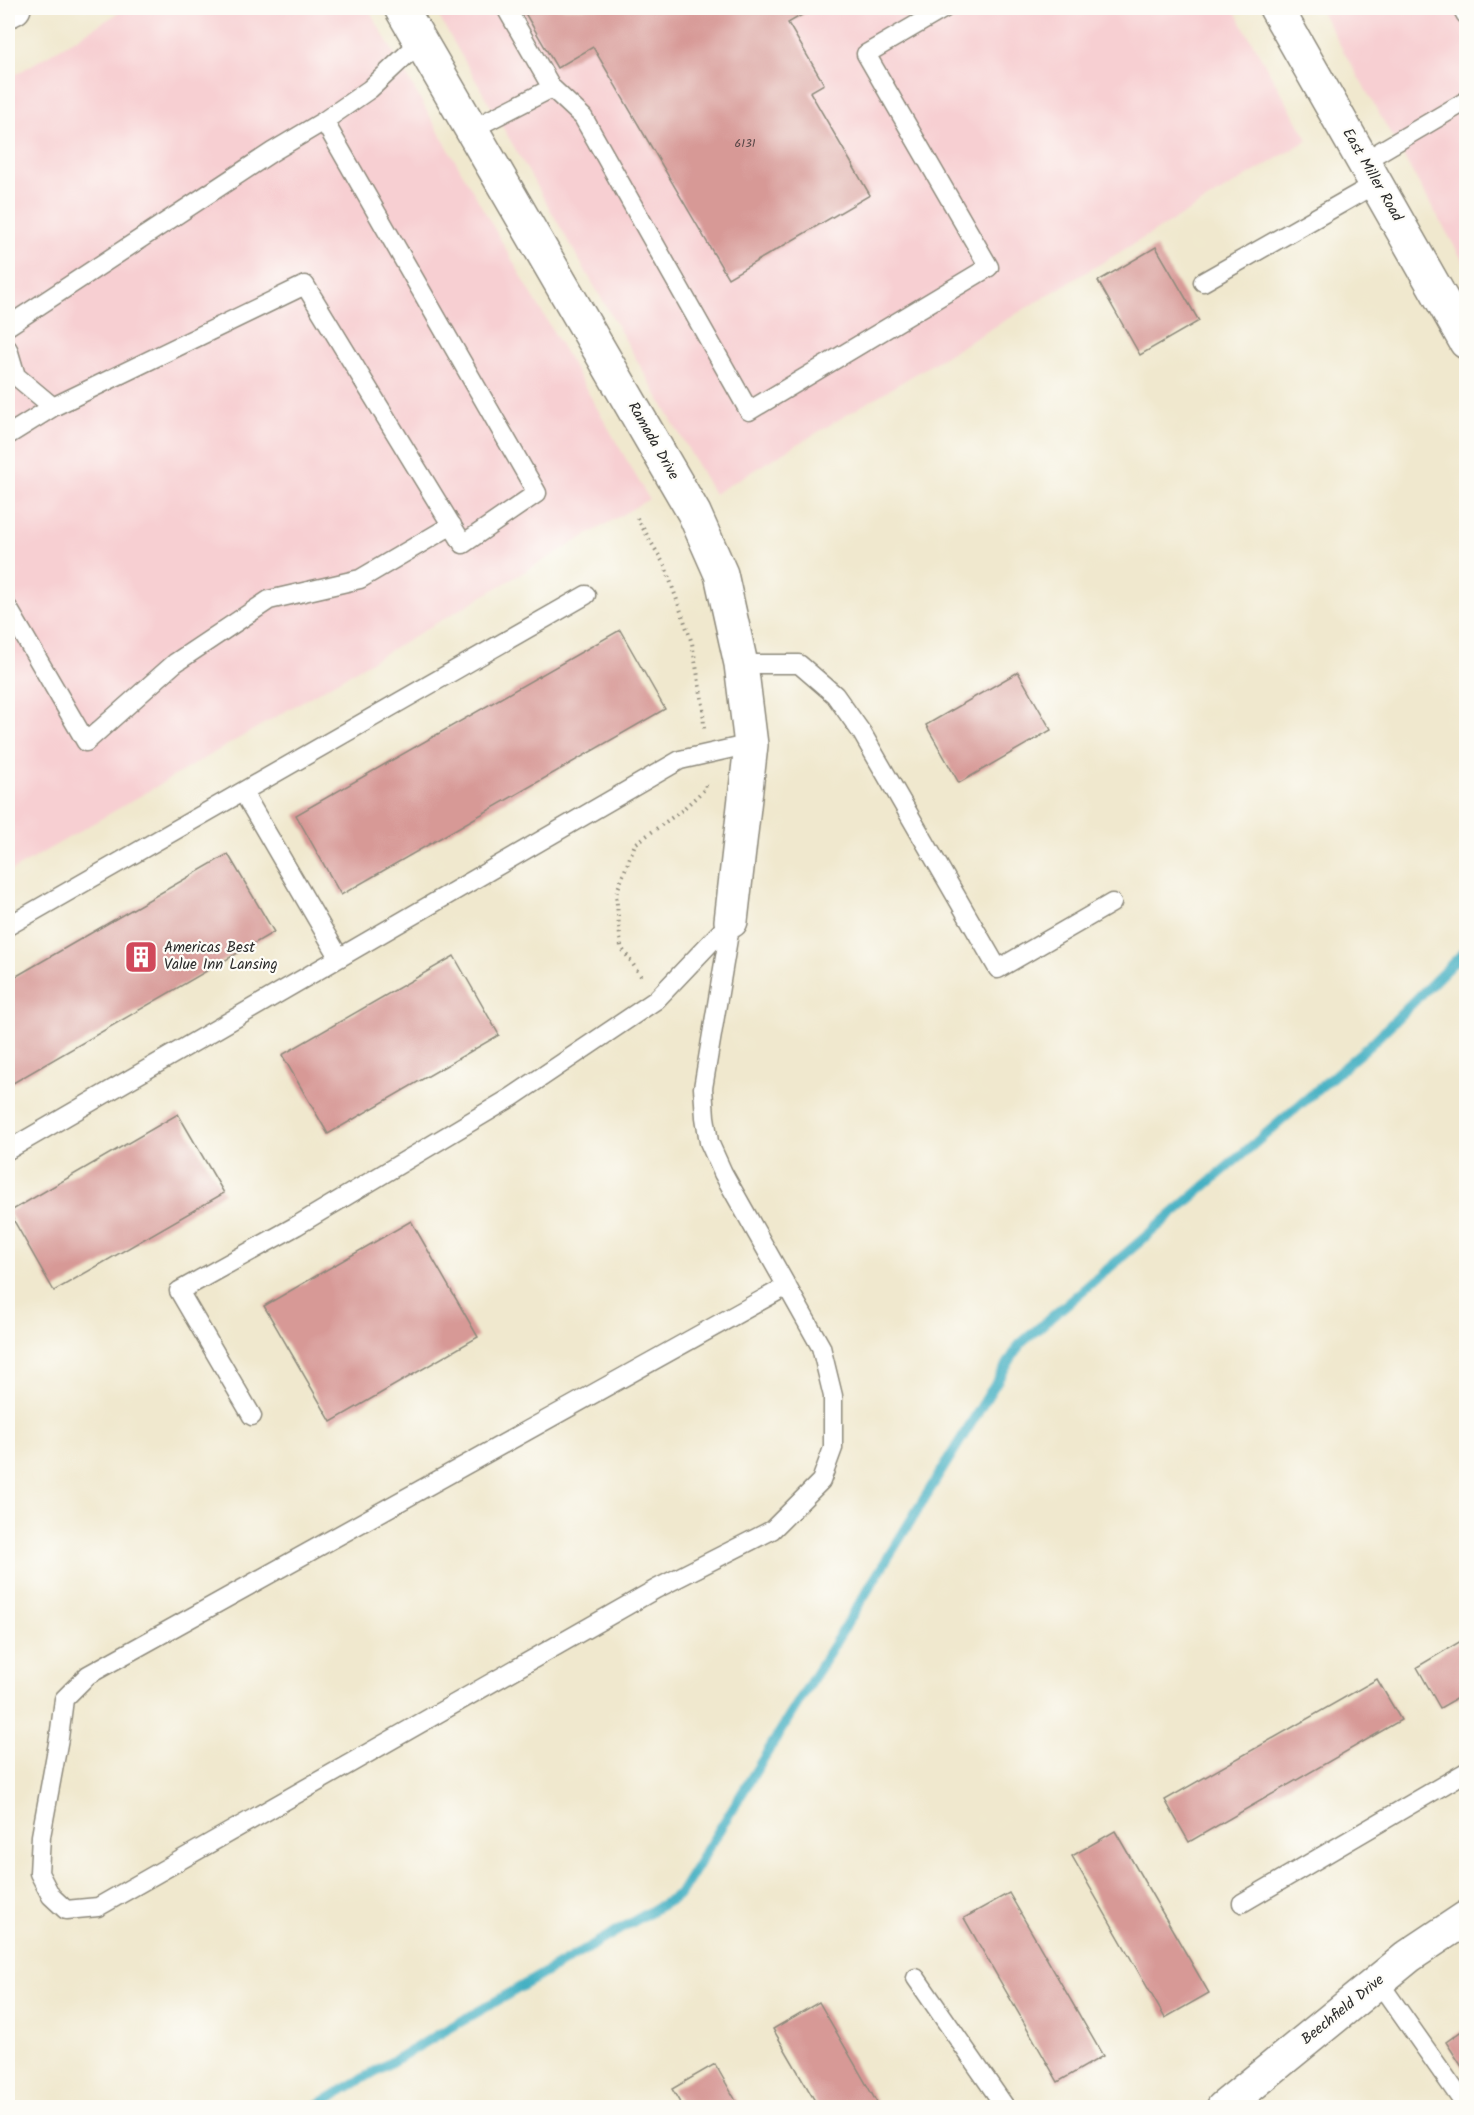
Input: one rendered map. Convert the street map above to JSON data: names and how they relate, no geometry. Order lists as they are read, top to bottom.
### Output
{
  "streets": {
    "street": ["East Miller Road", "Ramada Drive", "Beechfield Drive"]
  },
  "places": {
    "building": ["Americas Best Value Inn Lansing"]
  },
  "house_numbers": ["6131"]
}
